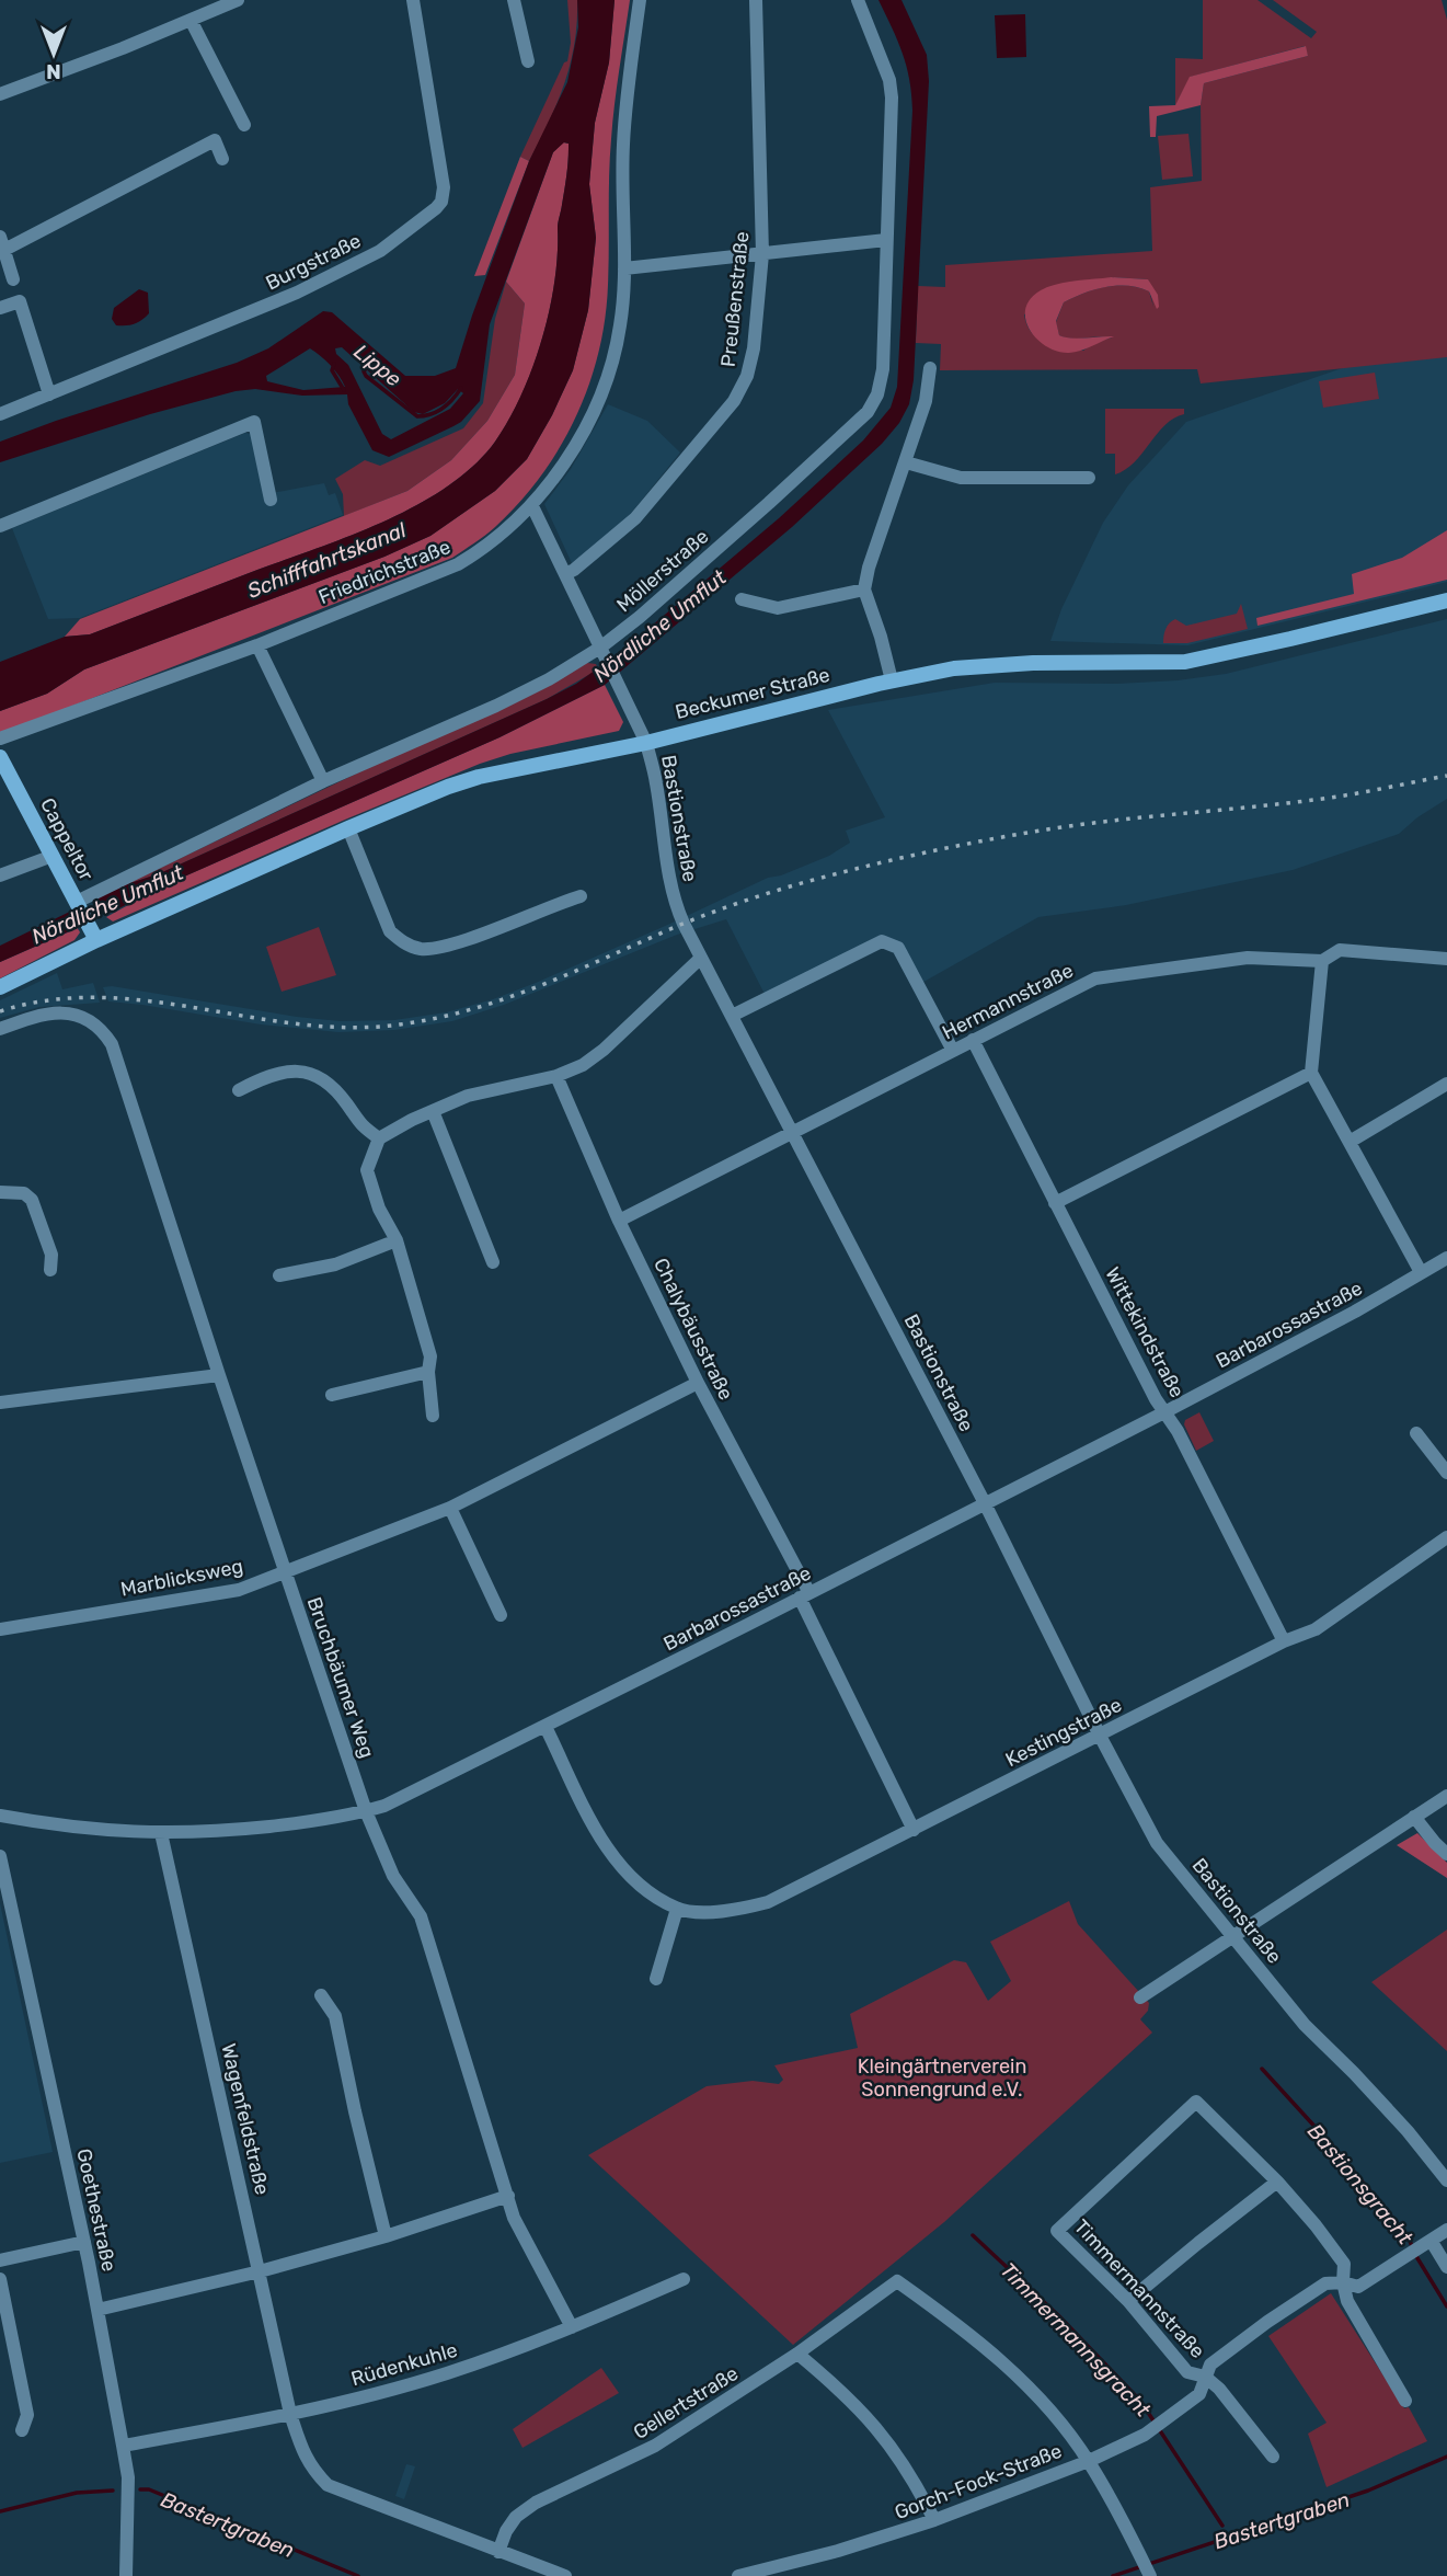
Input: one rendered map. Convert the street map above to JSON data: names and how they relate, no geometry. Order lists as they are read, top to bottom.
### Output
{
  "streets": {
    "main road": ["Beckumer Straße", "Cappeltor"],
    "street": [
      "Burgstraße",
      "Preußenstraße",
      "Möllerstraße",
      "Friedrichstraße",
      "Bastionstraße",
      "Hermannstraße",
      "Barbarossastraße",
      "Chalybäusstraße",
      "Wittekindstraße",
      "Marblicksweg",
      "Bruchbäumer Weg",
      "Kestingstraße",
      "Wagenfeldstraße",
      "Goethestraße",
      "Timmermannstraße",
      "Rüdenkuhle",
      "Gellertstraße",
      "Gorch-Fock-Straße"
    ]
  },
  "crossings": [
    ["Preußenstraße", "Bastionstraße"],
    ["Möllerstraße", "Bastionstraße"],
    ["Möllerstraße", "Cappeltor"],
    ["Friedrichstraße", "Bastionstraße"],
    ["Beckumer Straße", "Bastionstraße"],
    ["Beckumer Straße", "Cappeltor"],
    ["Bastionstraße", "Hermannstraße"],
    ["Bastionstraße", "Barbarossastraße"],
    ["Bastionstraße", "Kestingstraße"],
    ["Hermannstraße", "Chalybäusstraße"],
    ["Hermannstraße", "Wittekindstraße"],
    ["Barbarossastraße", "Chalybäusstraße"],
    ["Barbarossastraße", "Wittekindstraße"],
    ["Barbarossastraße", "Bruchbäumer Weg"],
    ["Barbarossastraße", "Kestingstraße"],
    ["Barbarossastraße", "Wagenfeldstraße"],
    ["Chalybäusstraße", "Marblicksweg"],
    ["Chalybäusstraße", "Kestingstraße"],
    ["Wittekindstraße", "Kestingstraße"],
    ["Marblicksweg", "Bruchbäumer Weg"],
    ["Bruchbäumer Weg", "Rüdenkuhle"],
    ["Wagenfeldstraße", "Rüdenkuhle"],
    ["Goethestraße", "Rüdenkuhle"],
    ["Timmermannstraße", "Gorch-Fock-Straße"],
    ["Gellertstraße", "Gorch-Fock-Straße"]
  ],
  "water": [
    "Lippe",
    "Schifffahrtskanal",
    "Nördliche Umflut",
    "Bastionsgracht",
    "Timmermannsgracht",
    "Bastertgraben"
  ],
  "parks": ["Kleingärtnerverein Sonnengrund e.V."],
  "north": "bottom"
}
